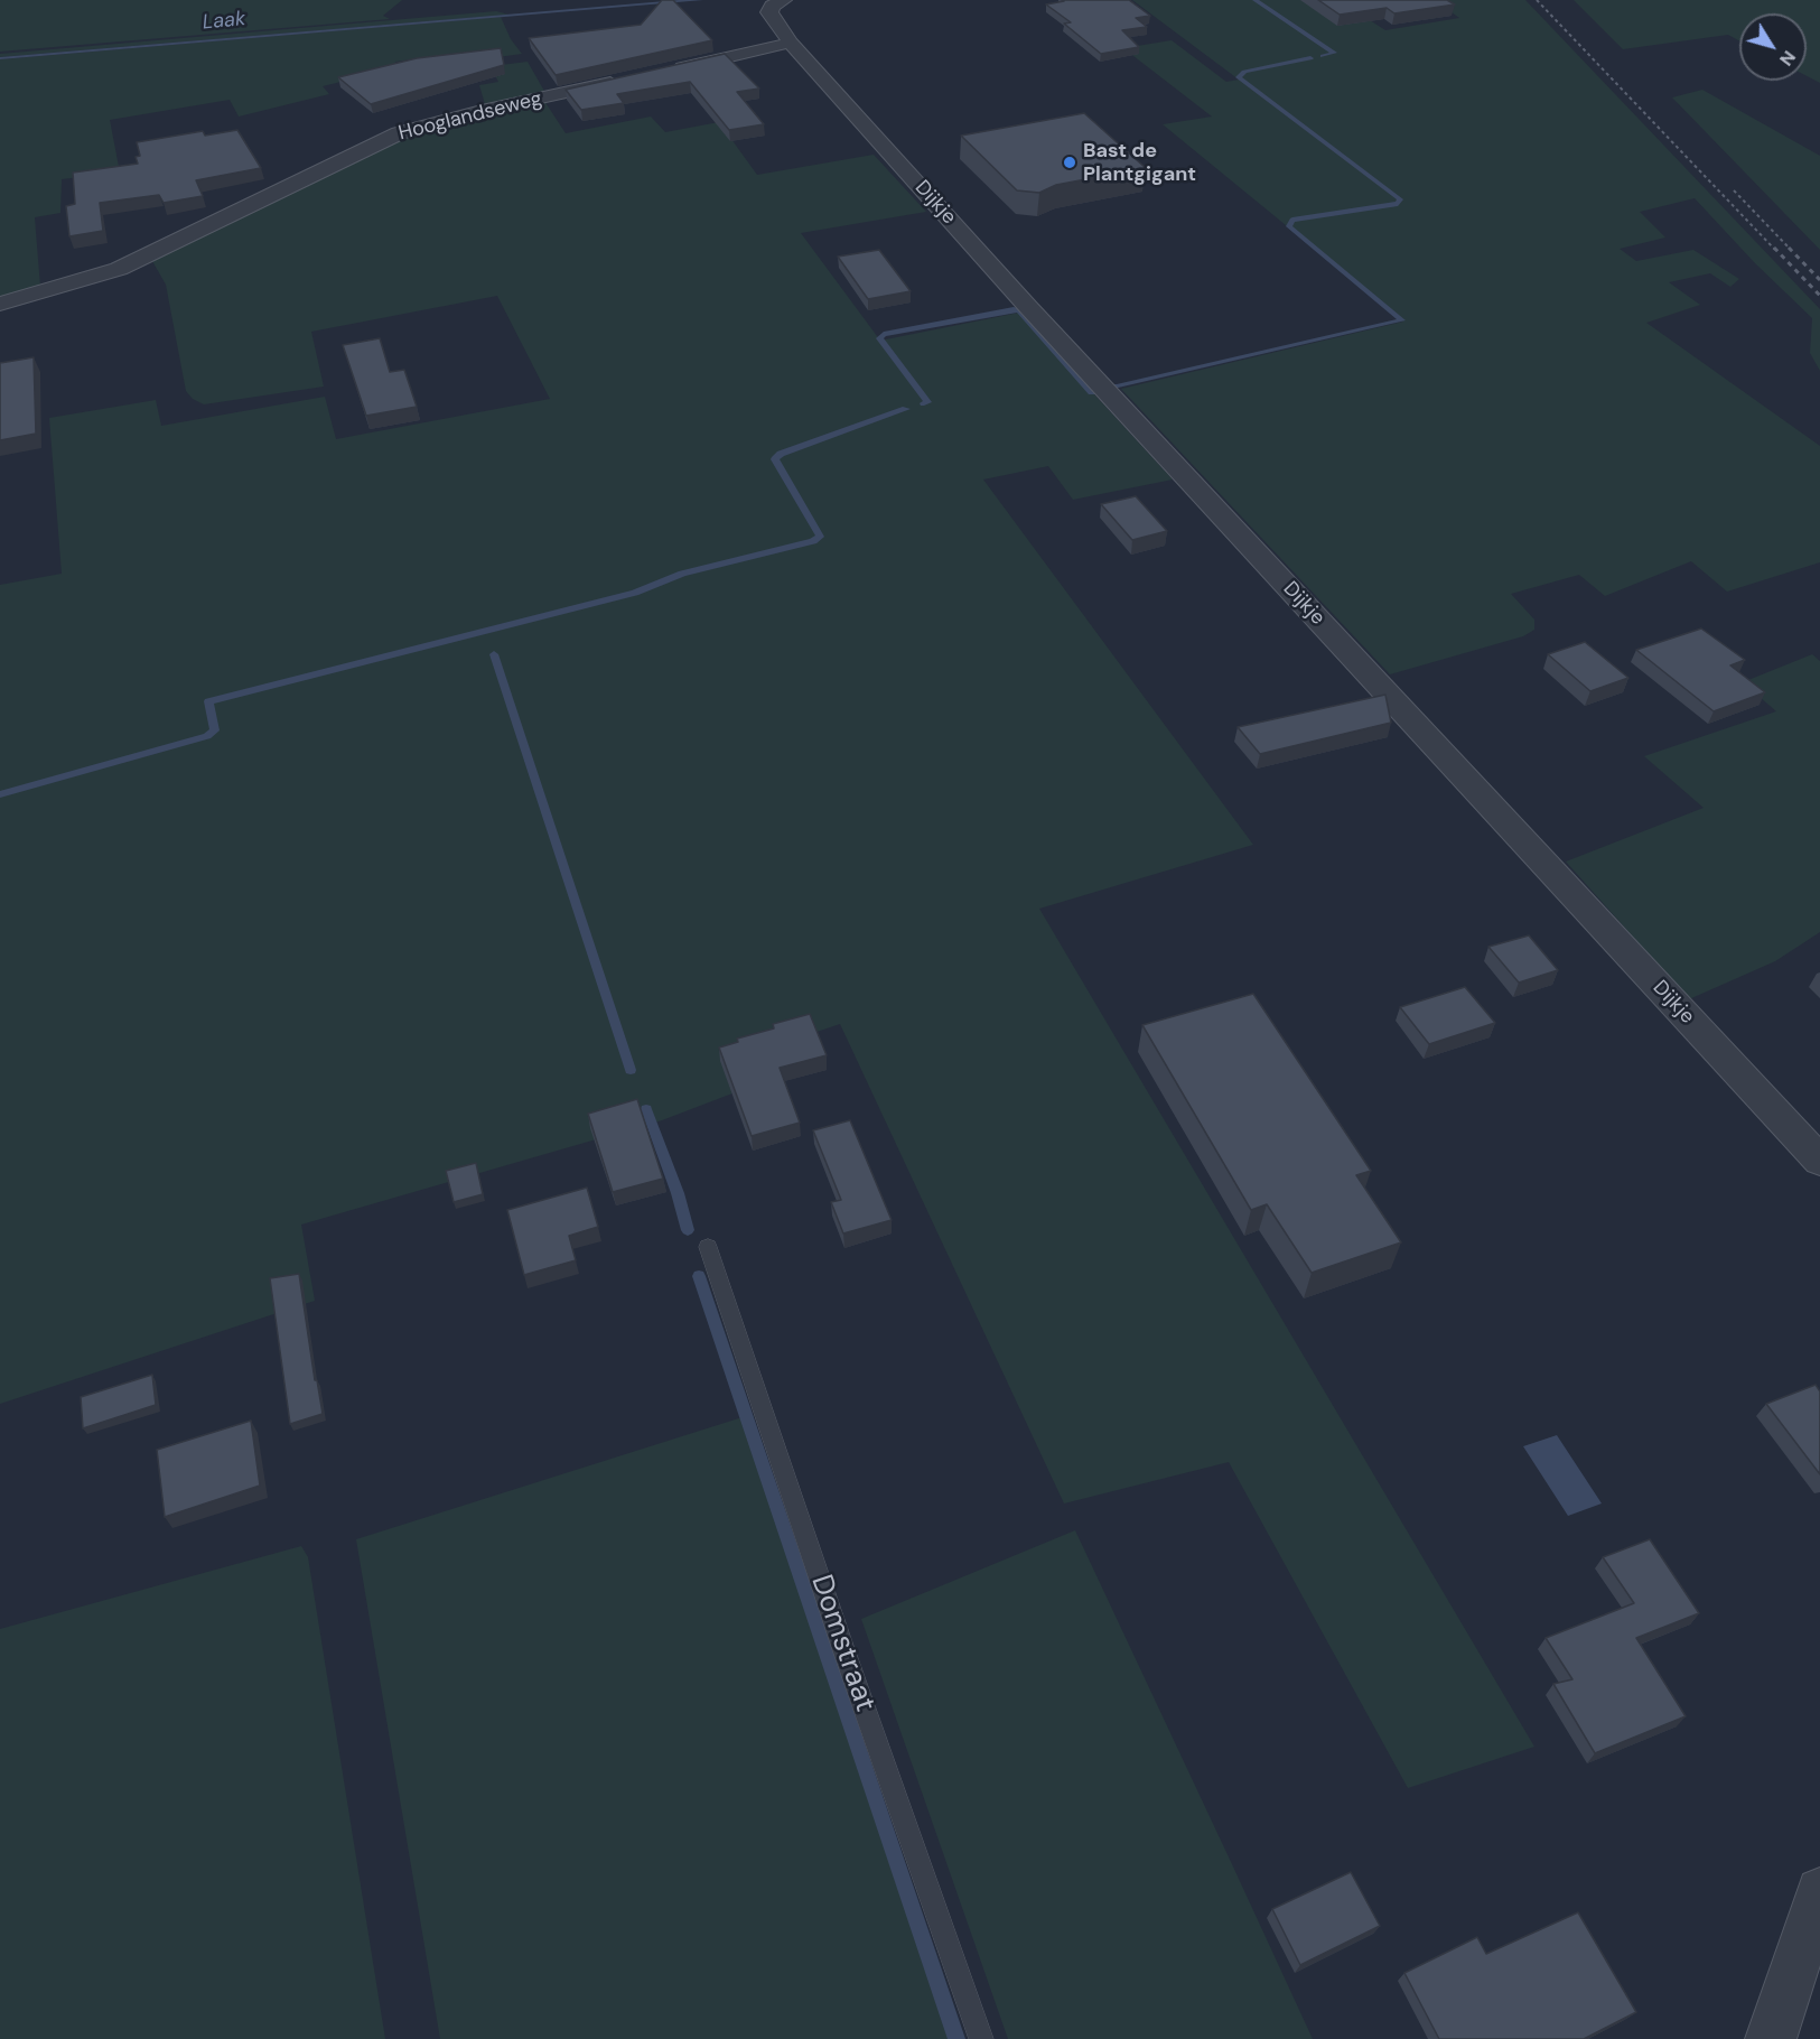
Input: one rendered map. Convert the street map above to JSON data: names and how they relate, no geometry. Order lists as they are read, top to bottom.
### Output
{
  "streets": {
    "street": ["Hooglandseweg", "Dijkje"],
    "lane": ["Domstraat"]
  },
  "water": ["Laak"],
  "places": ["Bast de Plantgigant"],
  "north": "bottom right"
}
